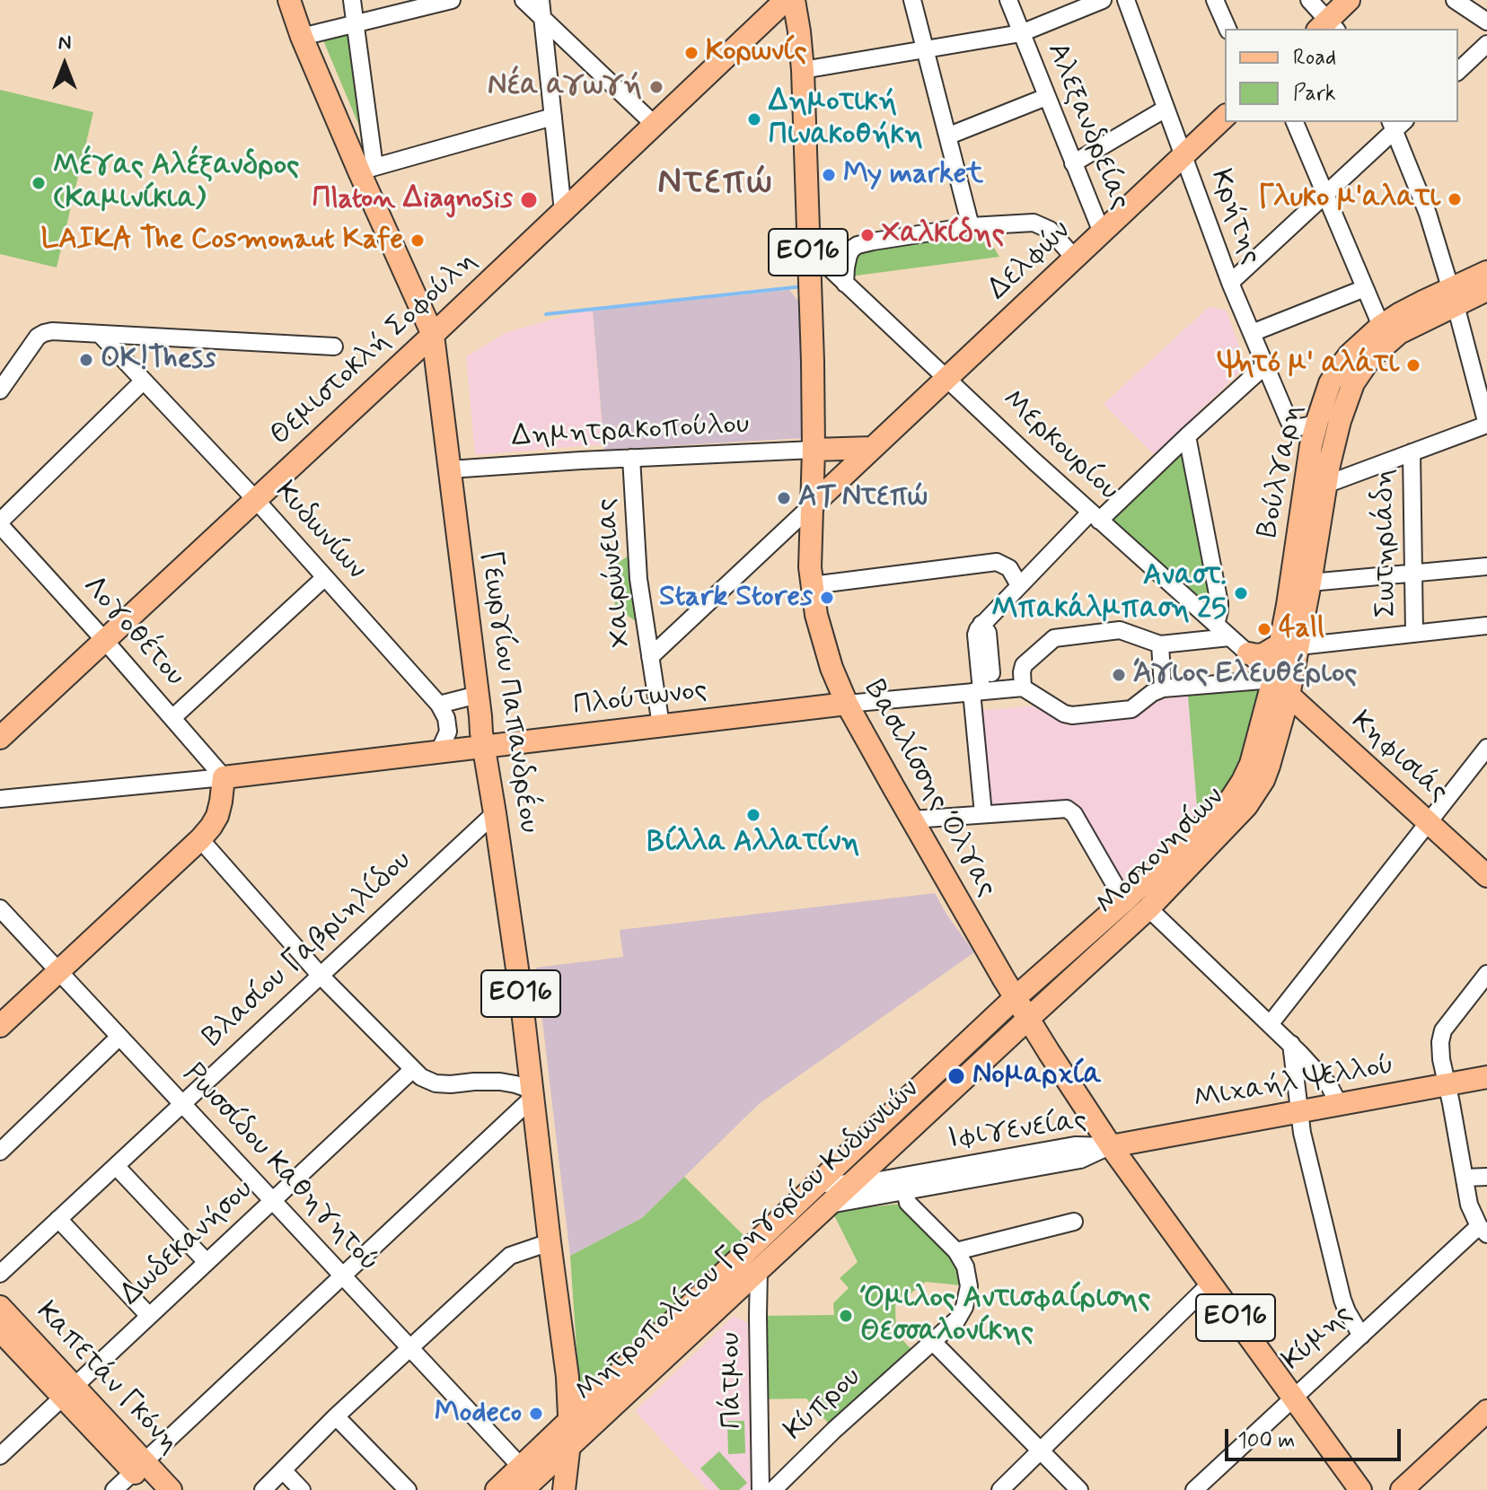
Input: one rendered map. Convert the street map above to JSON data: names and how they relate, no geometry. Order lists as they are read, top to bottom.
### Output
{
  "streets": {
    "main road": [
      "ΕΟ16",
      "Δελφών",
      "Θεμιστοκλή Σοφούλη",
      "Βούλγαρη",
      "Γεωργίου Παπανδρέου",
      "Πλούτωνος",
      "Κηφισιάς",
      "Βασιλίσσης Όλγας",
      "Μοσχονησίων",
      "Μιχαήλ Ψελλού",
      "Μητροπολίτου Γρηγορίου Κυδωνιών",
      "Καπετάν Γκόνη"
    ],
    "street": [
      "Αλεξανδρείας",
      "Κρήτης",
      "Δημητρακοπούλου",
      "Μερκουρίου",
      "Κυδωνίων",
      "Σωτηριάδη",
      "Χαιρώνειας",
      "Λογοθέτου",
      "Βλασίου Γαβριηλίδου",
      "Ιφιγενείας",
      "Ρωσσίδου Καθηγητού",
      "Δωδεκανήσου",
      "Κύμης",
      "Πάτμου",
      "Κύπρου"
    ]
  },
  "crossings": [
    ["Αλεξανδρείας", "Δελφών"],
    ["Κρήτης", "Δελφών"],
    ["Κρήτης", "Βούλγαρη"],
    ["ΕΟ16", "Γεωργίου Παπανδρέου"],
    ["ΕΟ16", "Μητροπολίτου Γρηγορίου Κυδωνιών"],
    ["Δελφών", "Μερκουρίου"],
    ["Δελφών", "Βασιλίσσης Όλγας"],
    ["Θεμιστοκλή Σοφούλη", "Κυδωνίων"],
    ["Θεμιστοκλή Σοφούλη", "Λογοθέτου"],
    ["Θεμιστοκλή Σοφούλη", "Γεωργίου Παπανδρέου"],
    ["Δημητρακοπούλου", "Χαιρώνειας"],
    ["Δημητρακοπούλου", "Γεωργίου Παπανδρέου"],
    ["Δημητρακοπούλου", "Βασιλίσσης Όλγας"],
    ["Μερκουρίου", "Βούλγαρη"],
    ["Μερκουρίου", "Κηφισιάς"],
    ["Μερκουρίου", "Βασιλίσσης Όλγας"],
    ["Μερκουρίου", "Μοσχονησίων"],
    ["Βούλγαρη", "Κηφισιάς"],
    ["Βούλγαρη", "Μοσχονησίων"],
    ["Χαιρώνειας", "Πλούτωνος"],
    ["Λογοθέτου", "Πλούτωνος"],
    ["Γεωργίου Παπανδρέου", "Πλούτωνος"],
    ["Γεωργίου Παπανδρέου", "Βλασίου Γαβριηλίδου"],
    ["Γεωργίου Παπανδρέου", "Μητροπολίτου Γρηγορίου Κυδωνιών"],
    ["Πλούτωνος", "Βασιλίσσης Όλγας"],
    ["Κηφισιάς", "Μοσχονησίων"],
    ["Βασιλίσσης Όλγας", "Μοσχονησίων"],
    ["Βασιλίσσης Όλγας", "Μιχαήλ Ψελλού"],
    ["Βασιλίσσης Όλγας", "Ιφιγενείας"],
    ["Βασιλίσσης Όλγας", "Μητροπολίτου Γρηγορίου Κυδωνιών"],
    ["Βασιλίσσης Όλγας", "Κύμης"],
    ["Μοσχονησίων", "Μητροπολίτου Γρηγορίου Κυδωνιών"],
    ["Βλασίου Γαβριηλίδου", "Ρωσσίδου Καθηγητού"],
    ["Μιχαήλ Ψελλού", "Ιφιγενείας"],
    ["Ιφιγενείας", "Μητροπολίτου Γρηγορίου Κυδωνιών"],
    ["Ιφιγενείας", "Κύπρου"],
    ["Ρωσσίδου Καθηγητού", "Μητροπολίτου Γρηγορίου Κυδωνιών"],
    ["Ρωσσίδου Καθηγητού", "Δωδεκανήσου"],
    ["Μητροπολίτου Γρηγορίου Κυδωνιών", "Πάτμου"],
    ["Δωδεκανήσου", "Καπετάν Γκόνη"]
  ],
  "districts": ["Ντεπώ"],
  "places": [
    "Κορωνίς",
    "Νέα αγωγή",
    "Δημοτική Πινακοθήκη",
    "My market",
    "Μέγας Αλέξανδρος (Καμινίκια)",
    "Γλυκο μ'αλατι",
    "Πlaton Δiagnosis",
    "Χαλκίδης",
    "LAIKA The Cosmonaut Kafe",
    "OK!Thess",
    "Ψητό μ' αλάτι",
    "ΑΤ Ντεπώ",
    "Αναστ. Μπακάλμπαση 25",
    "Stark Stores",
    "4all",
    "Άγιος Ελευθέριος",
    "Βίλλα Αλλατίνη",
    "Νομαρχία",
    "Όμιλος Αντισφαίρισης Θεσσαλονίκης",
    "Modeco"
  ],
  "legend": ["Road", "Park"],
  "scale_bar": "100 m",
  "north": "top"
}
